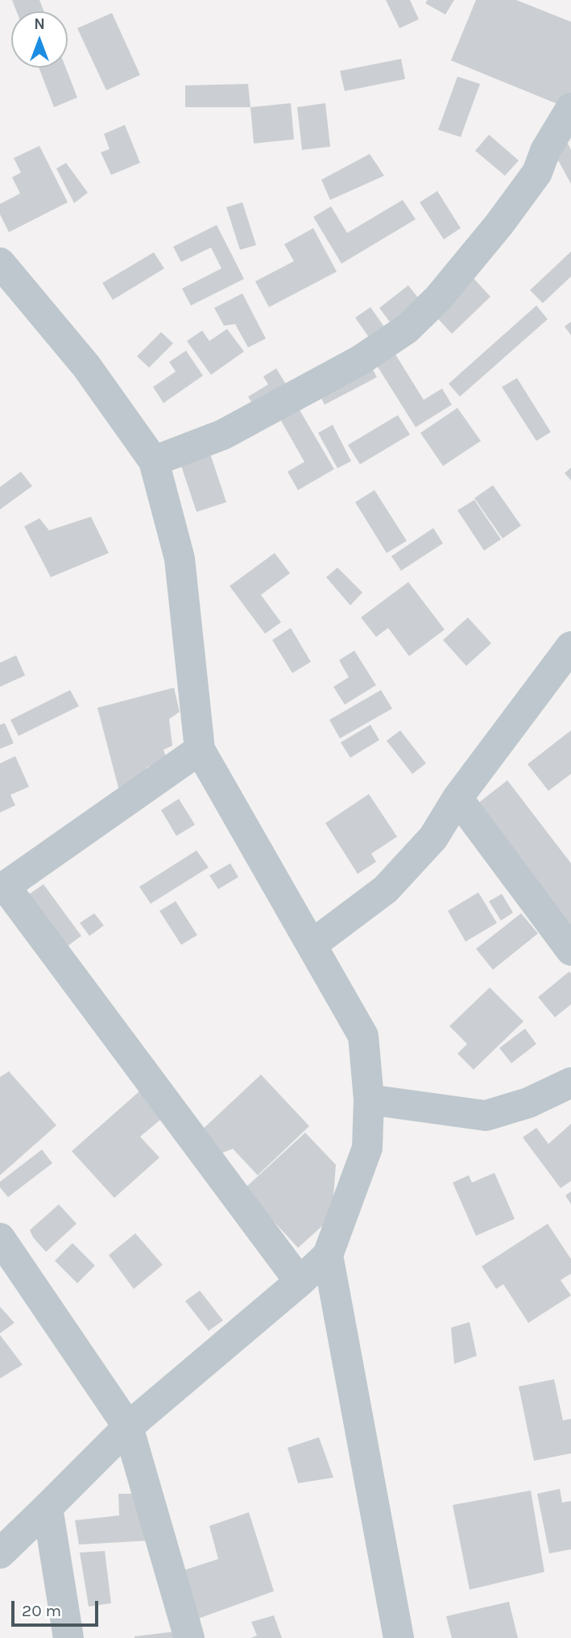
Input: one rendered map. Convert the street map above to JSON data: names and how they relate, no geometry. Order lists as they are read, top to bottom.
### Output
{
  "scale_bar": "20 m",
  "north": "top"
}
